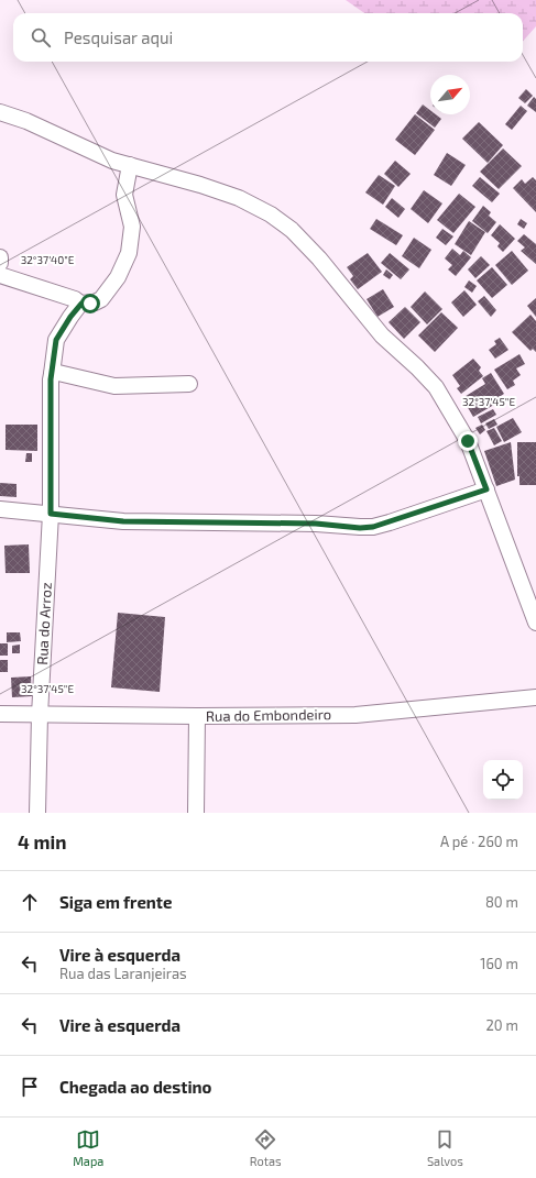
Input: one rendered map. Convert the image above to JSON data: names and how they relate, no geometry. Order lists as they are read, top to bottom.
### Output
{
  "streets": {
    "street": ["Rua do Arroz", "Rua do Embondeiro"]
  },
  "crossings": [
    ["Rua do Arroz", "Rua do Embondeiro"]
  ],
  "north": "top right",
  "page": {
    "search": "Pesquisar aqui",
    "heading": ["4 min", "A pé · 260 m"],
    "list": [
      ["Siga em frente", "80 m"],
      ["Vire à esquerda", "Rua das Laranjeiras", "160 m"],
      ["Vire à esquerda", "20 m"],
      "Chegada ao destino"
    ],
    "nav": ["Mapa", "Rotas", "Salvos"]
  },
  "coordinates": ["32°37'40\"E", "32°37'45\"E"]
}
